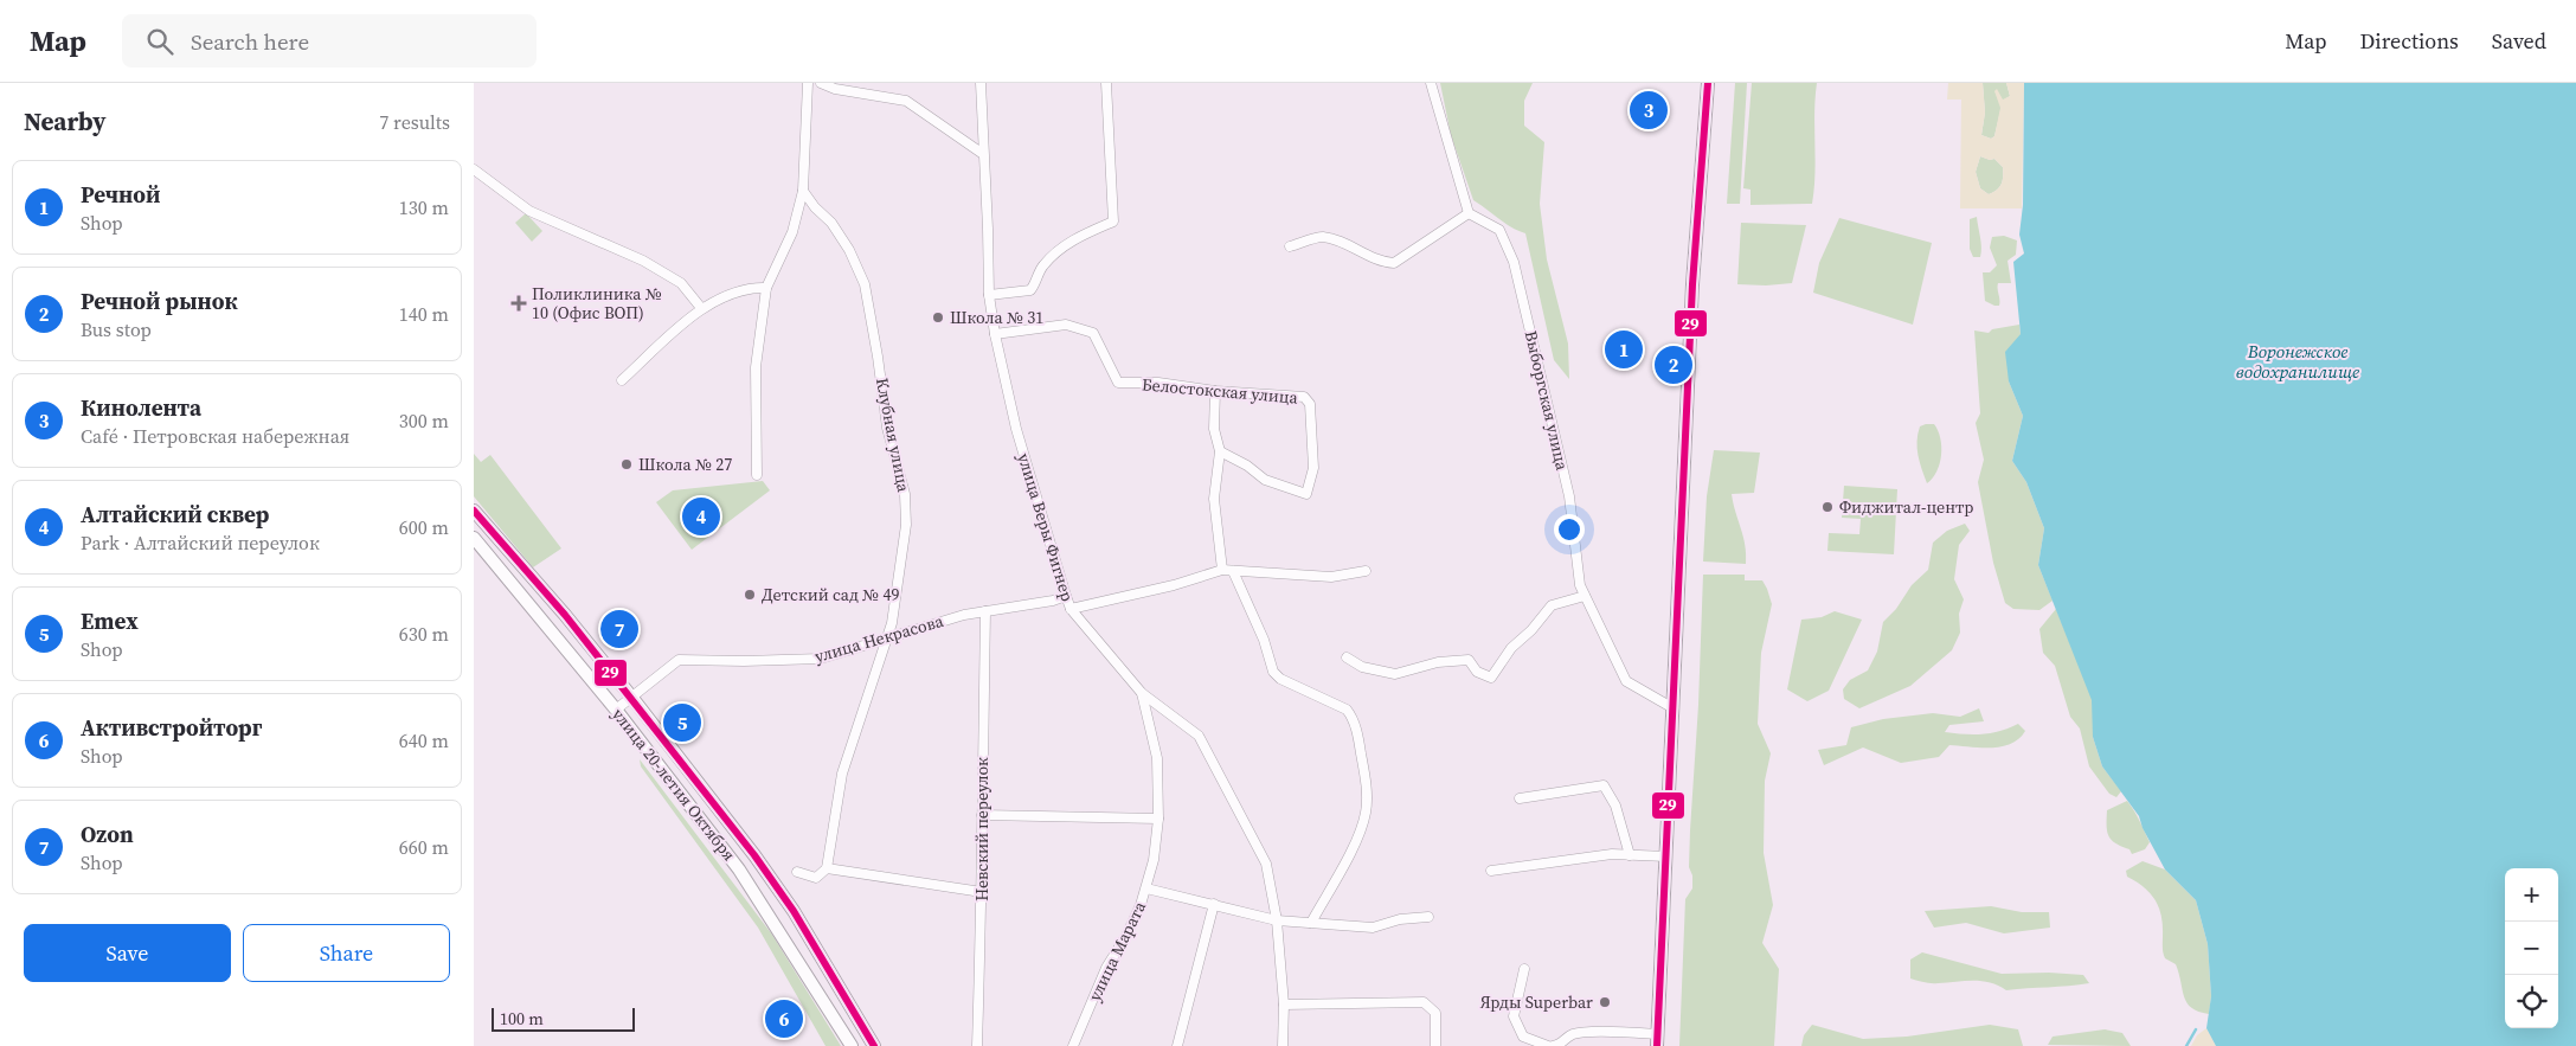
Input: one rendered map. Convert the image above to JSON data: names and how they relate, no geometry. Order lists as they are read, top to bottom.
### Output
{
  "streets": {
    "main road": ["улица 20-летия Октября"],
    "street": [
      "Белостокская улица",
      "Выборгская улица",
      "Клубная улица",
      "улица Веры Фигнер",
      "улица Некрасова",
      "Невский переулок",
      "улица Марата"
    ]
  },
  "crossings": [
    ["Белостокская улица", "улица Веры Фигнер"],
    ["Клубная улица", "улица Некрасова"],
    ["улица Веры Фигнер", "улица Некрасова"],
    ["улица Веры Фигнер", "улица Марата"],
    ["улица Некрасова", "улица 20-летия Октября"],
    ["улица Некрасова", "Невский переулок"]
  ],
  "water": ["Воронежское водохранилище"],
  "places": {
    "health": ["Поликлиника № 10 (Офис ВОП)"],
    "other": [
      "Школа № 31",
      "Школа № 27",
      "Фиджитал-центр",
      "Детский сад № 49",
      "Ярды Superbar"
    ]
  },
  "lines": ["transit line 29"],
  "scale_bar": "100 m",
  "page": {
    "header": "Map",
    "search": "Search here",
    "nav": ["Map", "Directions", "Saved"],
    "heading": ["Nearby", "7 results"],
    "pins": [
      "3",
      "1",
      "2",
      "4",
      "7",
      "5",
      "6"
    ],
    "list": [
      {
        "mark": "1",
        "name": "Речной",
        "note": "Shop",
        "value": "130 m"
      },
      {
        "mark": "2",
        "name": "Речной рынок",
        "note": "Bus stop",
        "value": "140 m"
      },
      {
        "mark": "3",
        "name": "Кинолента",
        "note": "Café · Петровская набережная",
        "value": "300 m"
      },
      {
        "mark": "4",
        "name": "Алтайский сквер",
        "note": "Park · Алтайский переулок",
        "value": "600 m"
      },
      {
        "mark": "5",
        "name": "Emex",
        "note": "Shop",
        "value": "630 m"
      },
      {
        "mark": "6",
        "name": "Активстройторг",
        "note": "Shop",
        "value": "640 m"
      },
      {
        "mark": "7",
        "name": "Ozon",
        "note": "Shop",
        "value": "660 m"
      }
    ],
    "map_buttons": ["+", "−"],
    "buttons": ["Save", "Share"],
    "scale": "100 m"
  }
}
